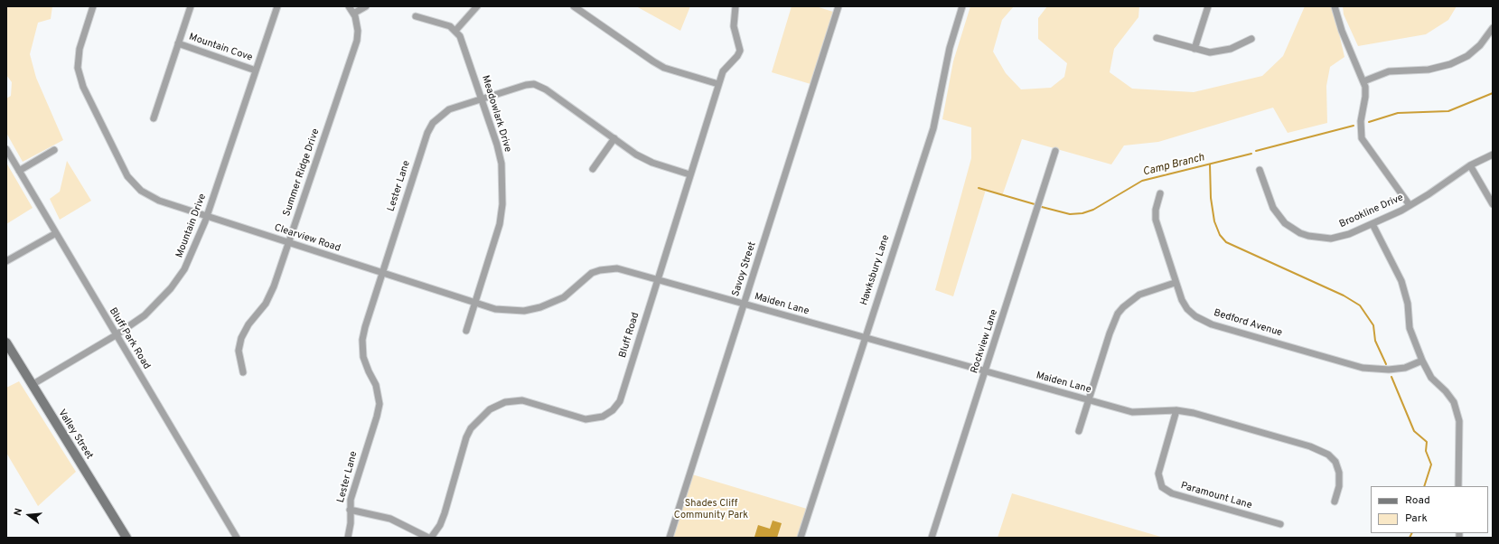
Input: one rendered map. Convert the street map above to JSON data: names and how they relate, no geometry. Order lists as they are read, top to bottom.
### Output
{
  "streets": {
    "street": [
      "Mountain Cove",
      "Meadowlark Drive",
      "Summer Ridge Drive",
      "Lester Lane",
      "Brookline Drive",
      "Mountain Drive",
      "Clearview Road",
      "Savoy Street",
      "Hawksbury Lane",
      "Maiden Lane",
      "Bedford Avenue",
      "Bluff Road",
      "Bluff Park Road",
      "Rockview Lane",
      "Valley Street",
      "Paramount Lane"
    ]
  },
  "crossings": [
    ["Mountain Cove", "Mountain Drive"],
    ["Meadowlark Drive", "Lester Lane"],
    ["Meadowlark Drive", "Clearview Road"],
    ["Summer Ridge Drive", "Clearview Road"],
    ["Lester Lane", "Clearview Road"],
    ["Lester Lane", "Bluff Road"],
    ["Mountain Drive", "Clearview Road"],
    ["Mountain Drive", "Bluff Park Road"],
    ["Mountain Drive", "Valley Street"],
    ["Clearview Road", "Maiden Lane"],
    ["Clearview Road", "Bluff Road"],
    ["Savoy Street", "Maiden Lane"],
    ["Hawksbury Lane", "Maiden Lane"],
    ["Maiden Lane", "Bluff Road"],
    ["Maiden Lane", "Rockview Lane"],
    ["Maiden Lane", "Paramount Lane"]
  ],
  "water": ["Camp Branch"],
  "parks": ["Shades Cliff Community Park"],
  "legend": ["Road", "Park"],
  "north": "left"
}
